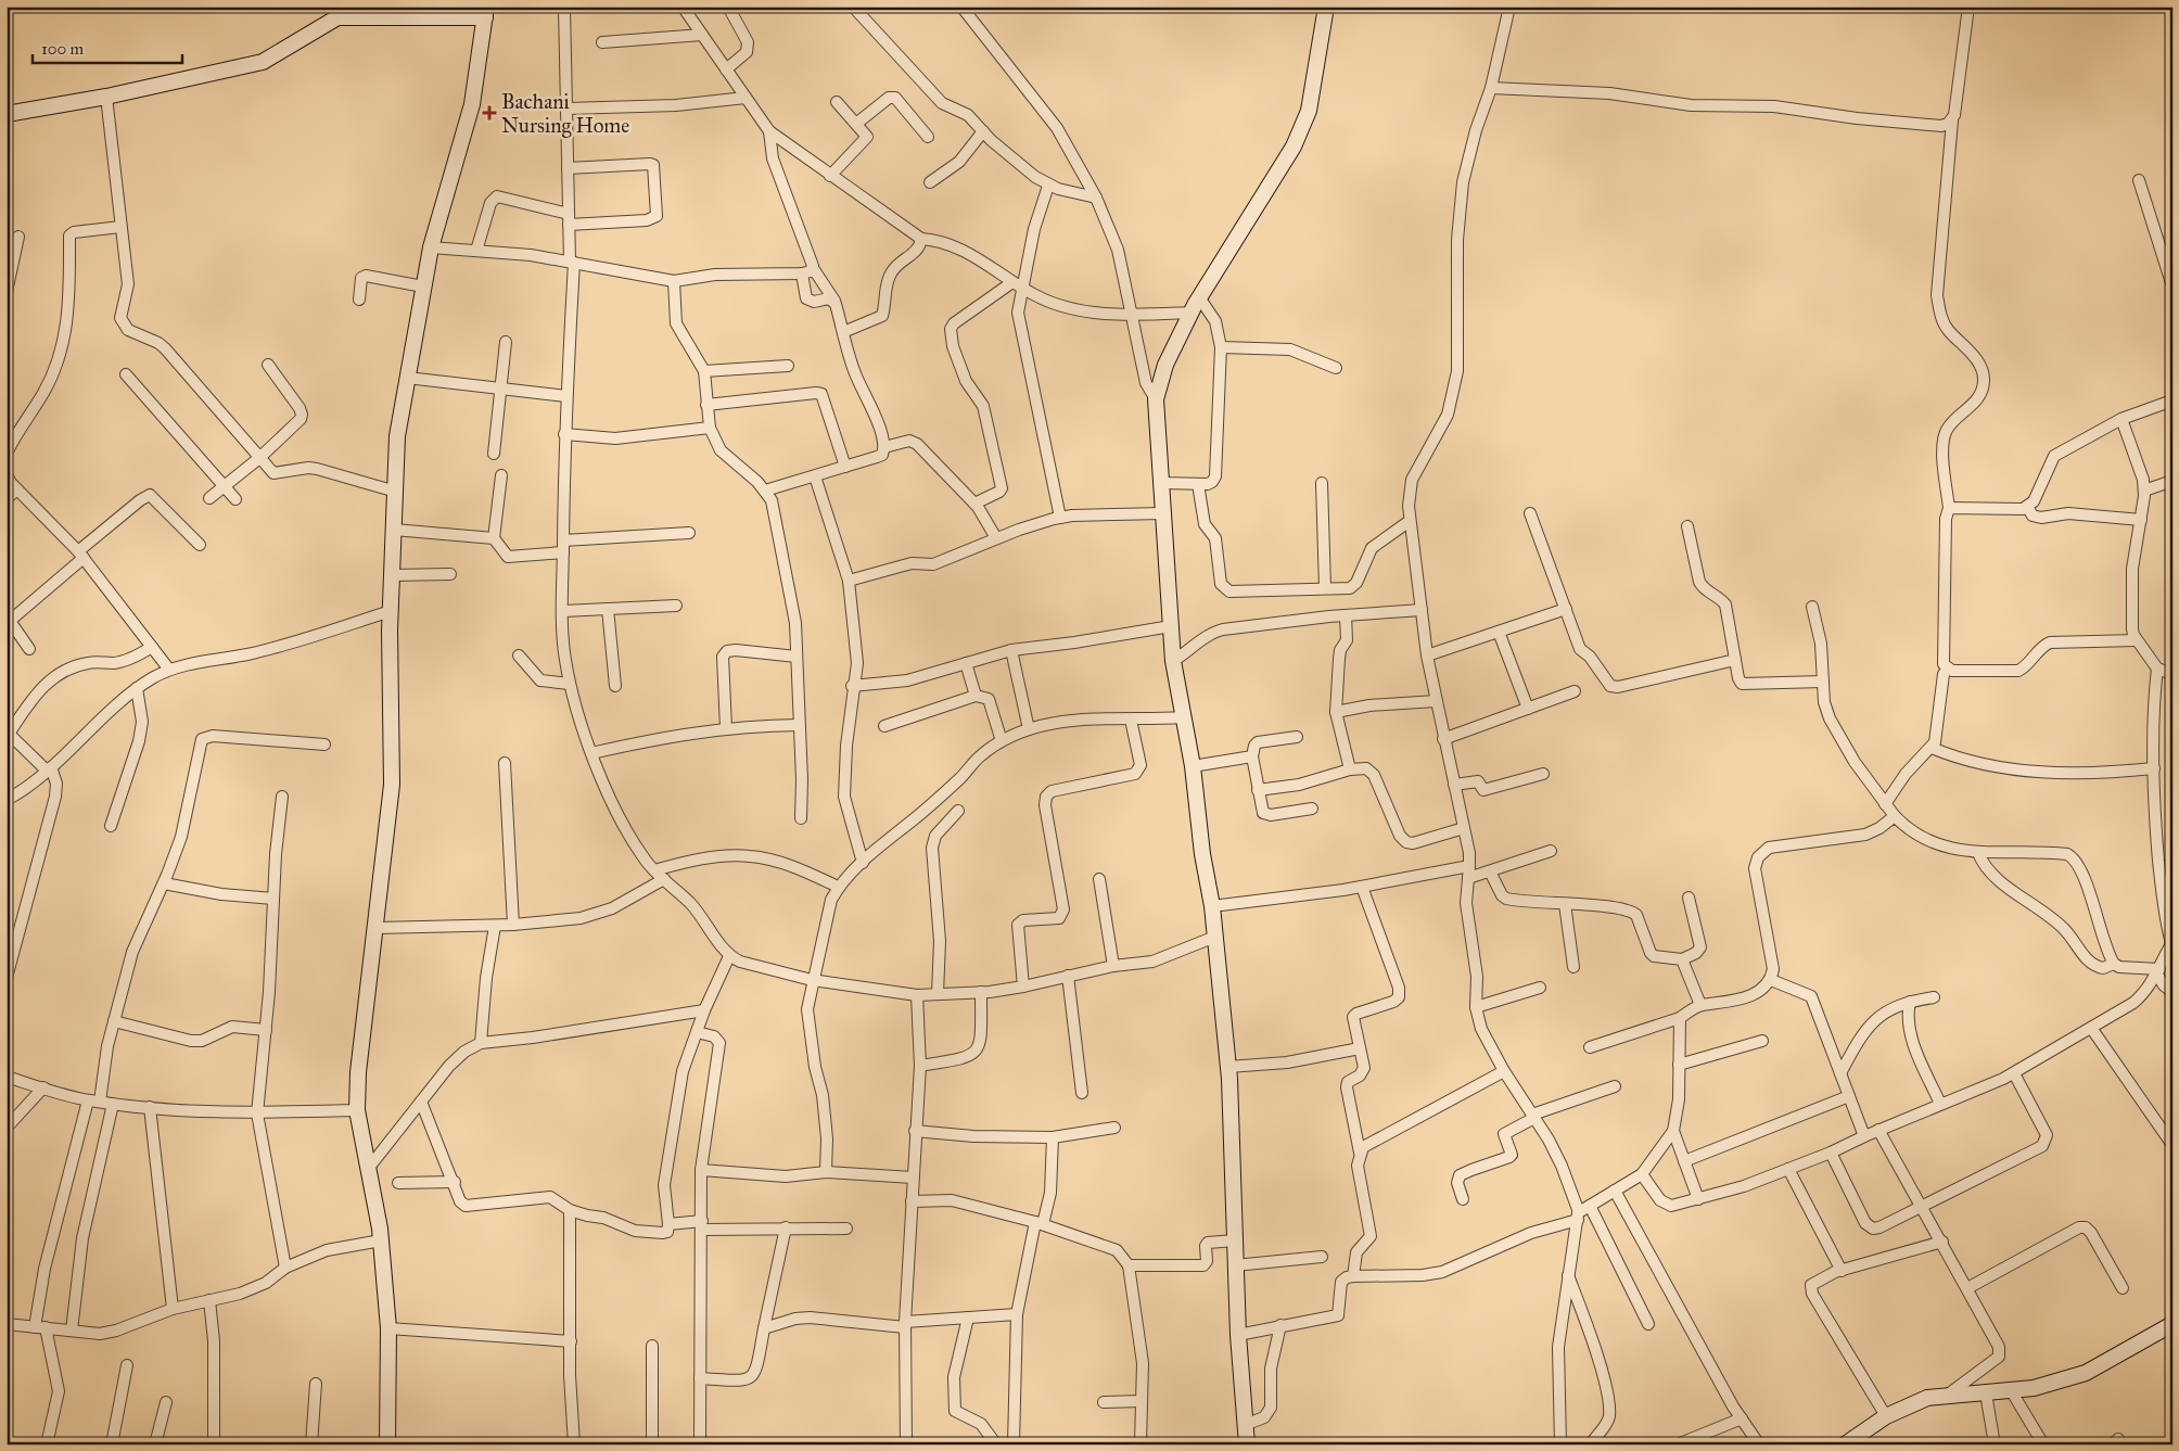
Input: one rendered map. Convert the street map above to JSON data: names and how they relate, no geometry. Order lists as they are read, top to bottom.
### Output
{
  "places": {
    "health": ["Bachani Nursing Home"]
  },
  "scale_bar": "100 m"
}
